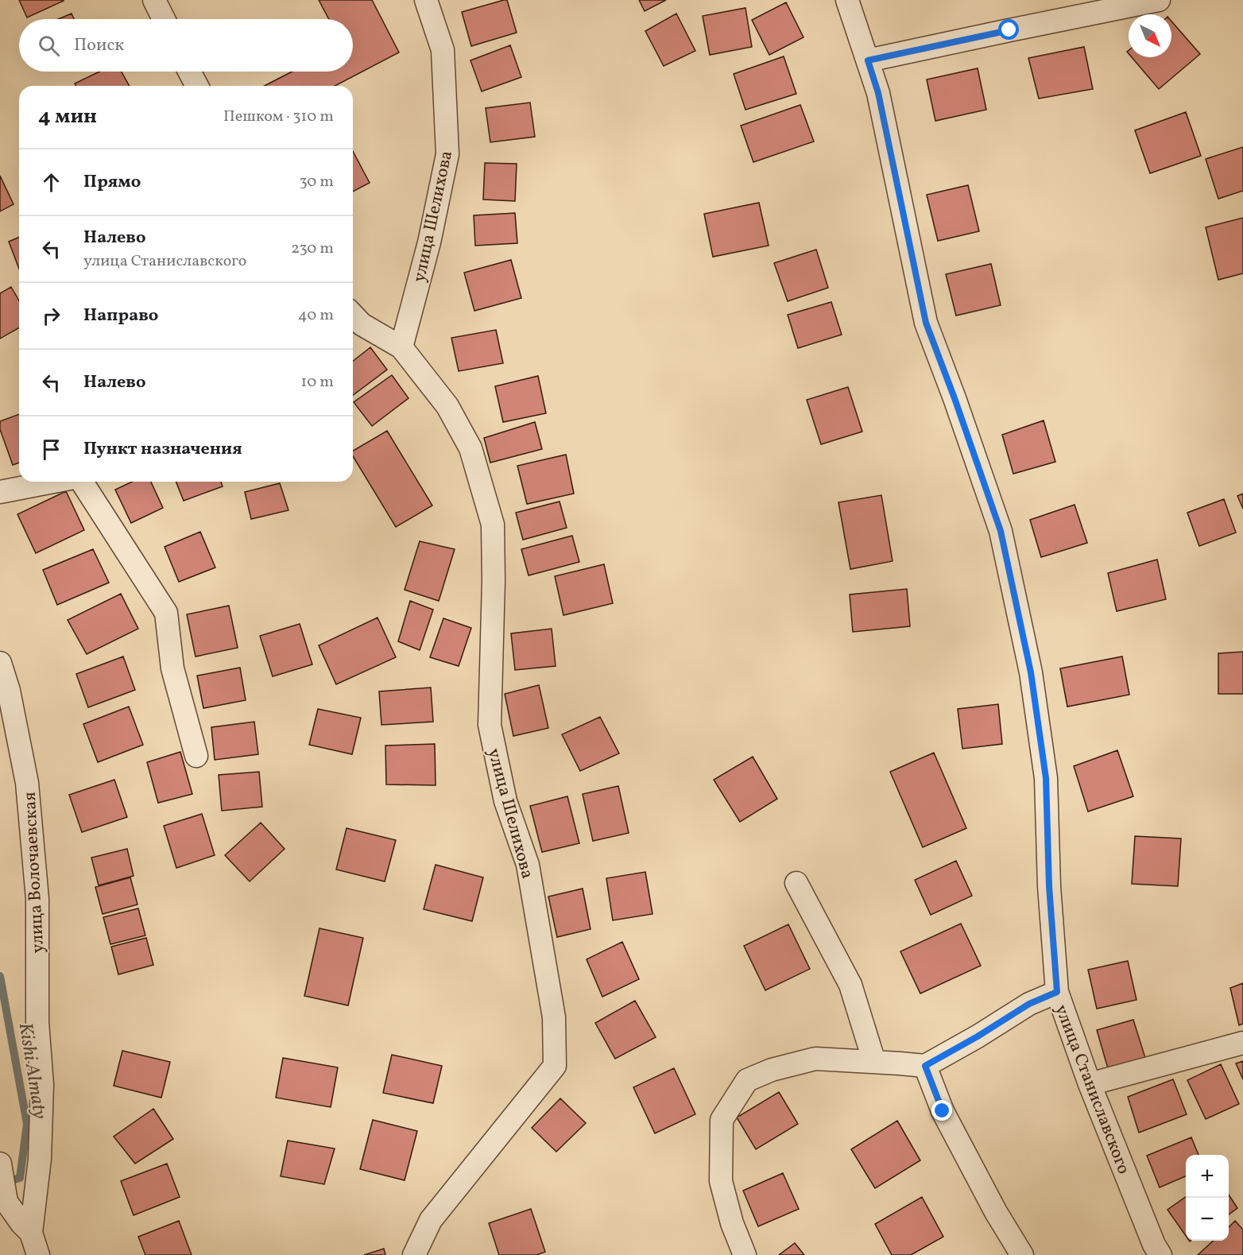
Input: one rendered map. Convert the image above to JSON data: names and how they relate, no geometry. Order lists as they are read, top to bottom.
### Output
{
  "streets": {
    "street": ["улица Шелихова", "улица Волочаевская", "улица Станиславского"]
  },
  "water": ["Kіshі Almaty"],
  "north": "bottom right",
  "page": {
    "search": "Поиск",
    "heading": ["4 мин", "Пешком · 310 m"],
    "list": [
      ["Прямо", "30 m"],
      ["Налево", "улица Станиславского", "230 m"],
      ["Направо", "40 m"],
      ["Налево", "10 m"],
      "Пункт назначения"
    ],
    "map_buttons": ["+", "−"]
  }
}
